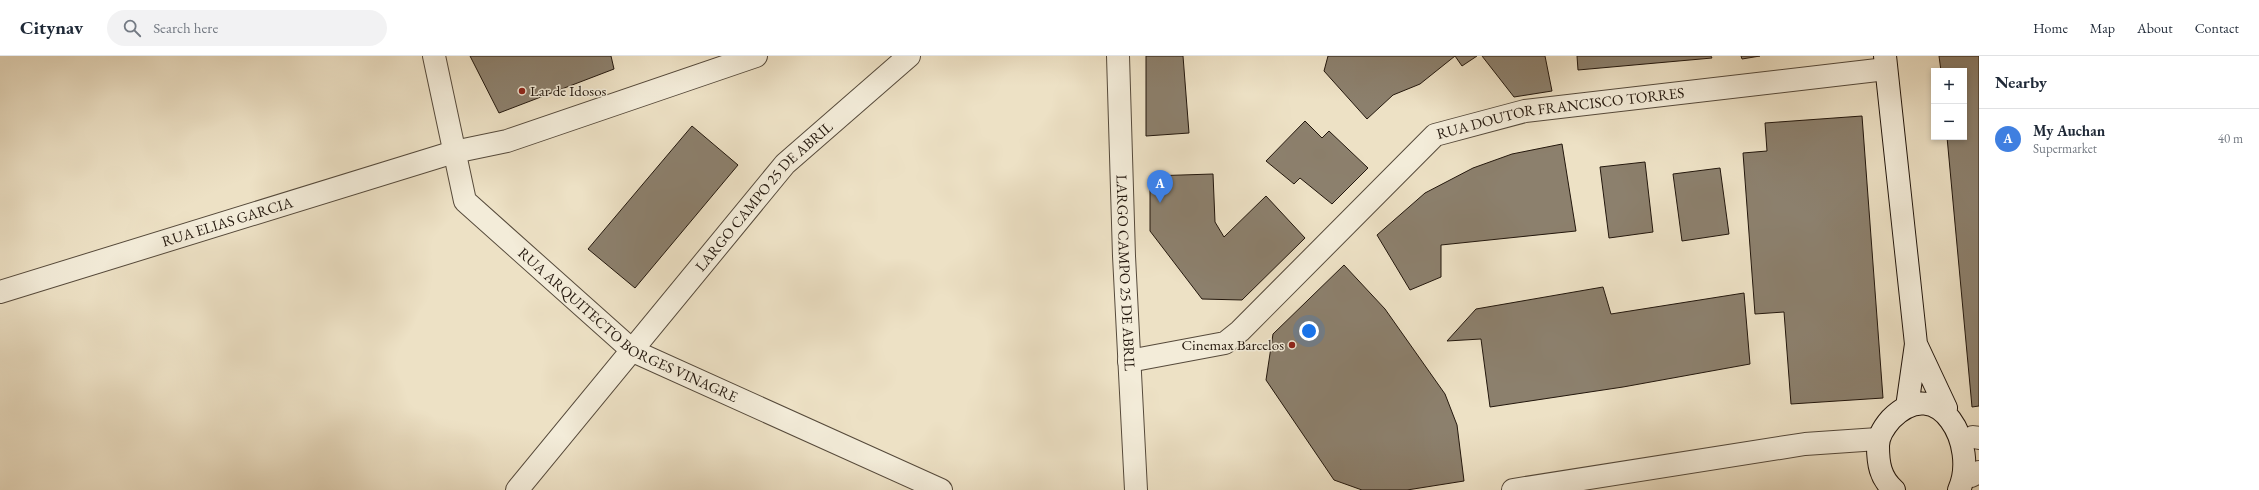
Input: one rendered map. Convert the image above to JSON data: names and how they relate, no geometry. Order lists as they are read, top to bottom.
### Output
{
  "streets": {
    "street": [
      "RUA DOUTOR FRANCISCO TORRES",
      "LARGO CAMPO 25 DE ABRIL",
      "RUA ELIAS GARCIA",
      "RUA ARQUITECTO BORGES VINAGRE"
    ]
  },
  "crossings": [
    ["RUA DOUTOR FRANCISCO TORRES", "LARGO CAMPO 25 DE ABRIL"],
    ["LARGO CAMPO 25 DE ABRIL", "RUA ARQUITECTO BORGES VINAGRE"],
    ["RUA ELIAS GARCIA", "RUA ARQUITECTO BORGES VINAGRE"]
  ],
  "places": ["Lar de Idosos", "Cinemax Barcelos"],
  "page": {
    "header": "Citynav",
    "search": "Search here",
    "nav": [
      "Home",
      "Map",
      "About",
      "Contact"
    ],
    "heading": "Nearby",
    "map_buttons": ["+", "−"],
    "list": [
      {
        "mark": "A",
        "name": "My Auchan",
        "note": "Supermarket",
        "value": "40 m"
      }
    ],
    "pins": "A"
  }
}
